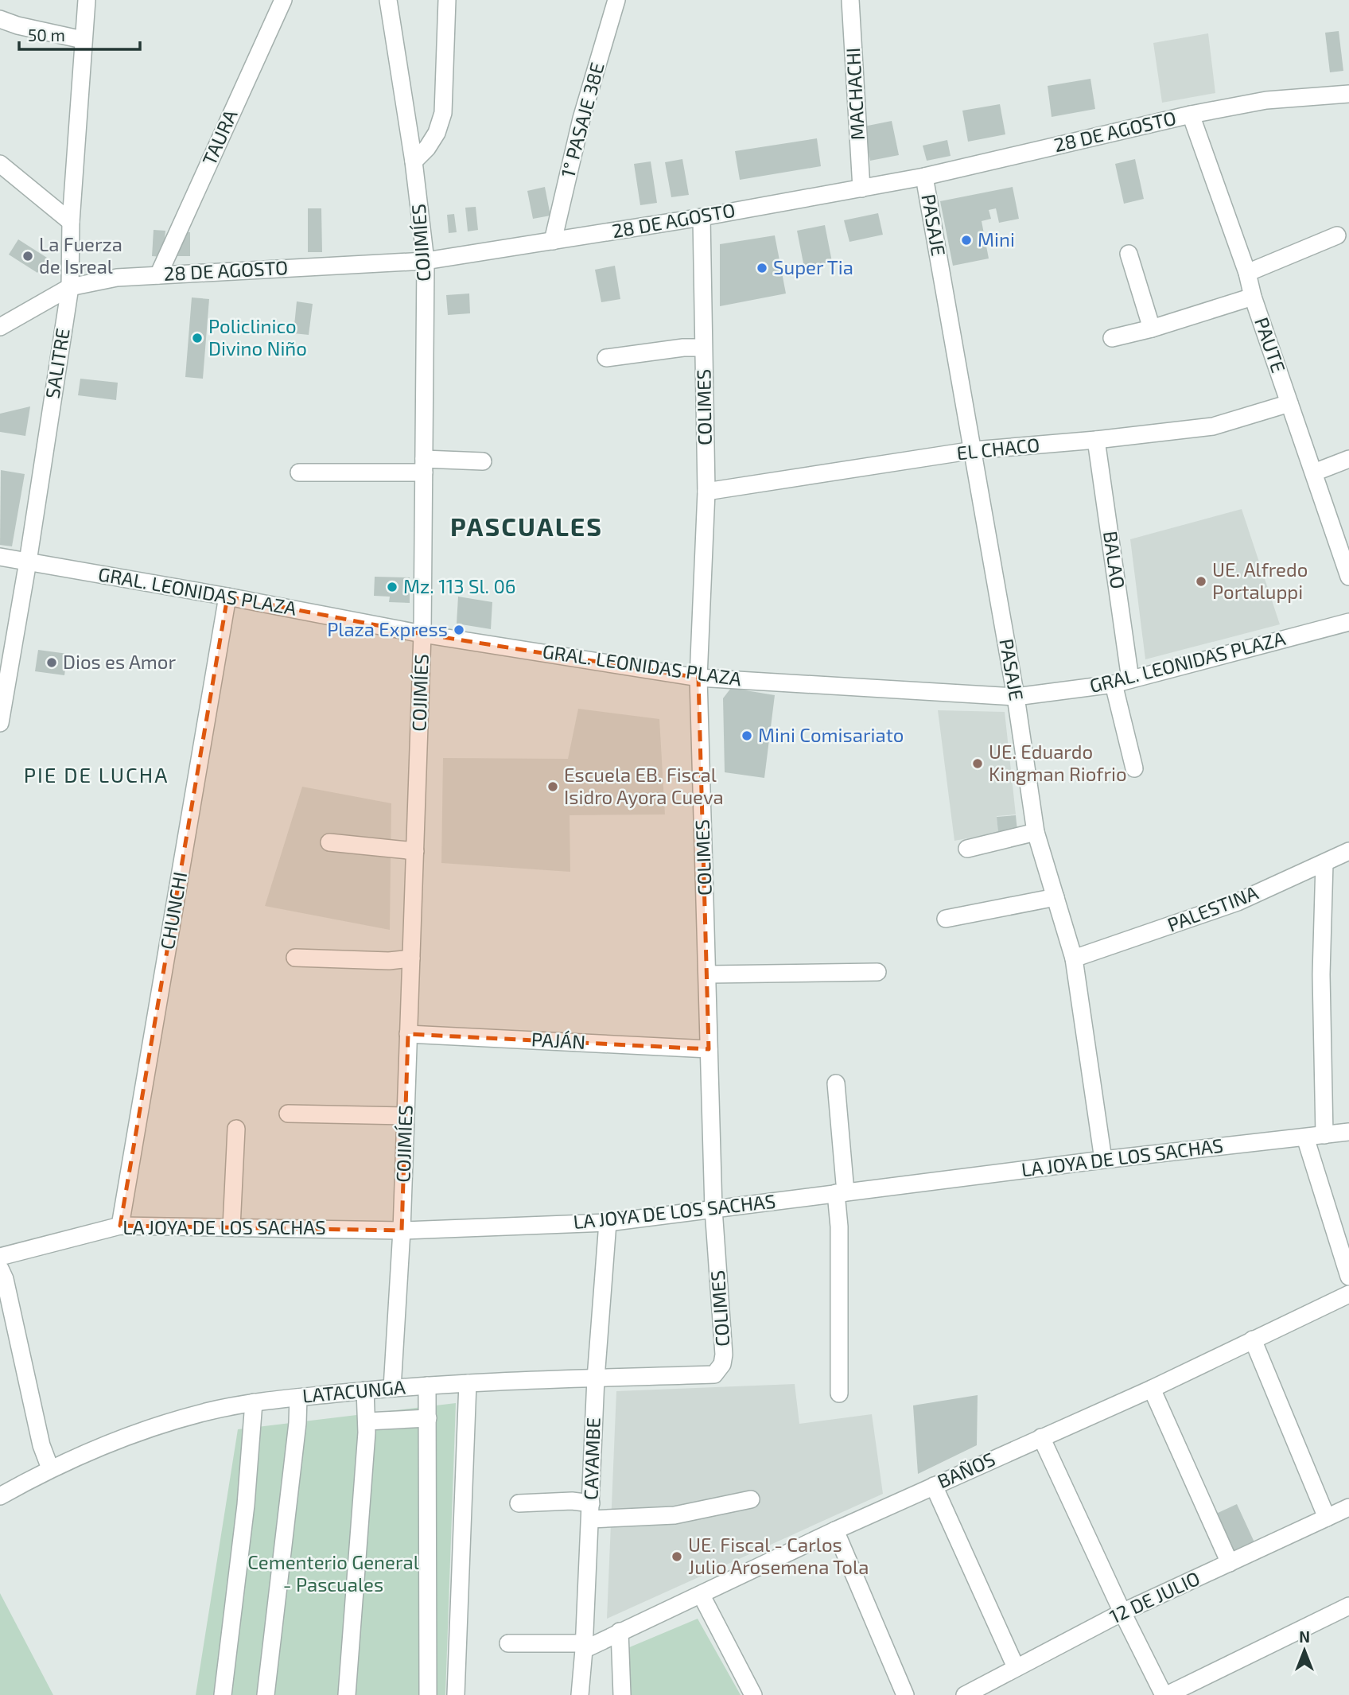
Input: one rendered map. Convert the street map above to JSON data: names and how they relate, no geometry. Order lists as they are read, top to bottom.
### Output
{
  "streets": {
    "street": [
      "MACHACHI",
      "1° PASAJE 38E",
      "28 DE AGOSTO",
      "TAURA",
      "PASAJE",
      "COJIMÍES",
      "PAUTE",
      "SALITRE",
      "COLIMES",
      "EL CHACO",
      "BALAO",
      "GRAL. LEONIDAS PLAZA",
      "PALESTINA",
      "CHUNCHI",
      "PAJÁN",
      "LA JOYA DE LOS SACHAS",
      "LATACUNGA",
      "CAYAMBE",
      "BAÑOS",
      "12 DE JULIO"
    ]
  },
  "crossings": [
    ["MACHACHI", "28 DE AGOSTO"],
    ["1° PASAJE 38E", "28 DE AGOSTO"],
    ["28 DE AGOSTO", "TAURA"],
    ["28 DE AGOSTO", "PASAJE"],
    ["28 DE AGOSTO", "COJIMÍES"],
    ["28 DE AGOSTO", "PAUTE"],
    ["28 DE AGOSTO", "SALITRE"],
    ["28 DE AGOSTO", "COLIMES"],
    ["PASAJE", "EL CHACO"],
    ["PASAJE", "GRAL. LEONIDAS PLAZA"],
    ["PASAJE", "PALESTINA"],
    ["PASAJE", "LA JOYA DE LOS SACHAS"],
    ["COJIMÍES", "GRAL. LEONIDAS PLAZA"],
    ["COJIMÍES", "PAJÁN"],
    ["COJIMÍES", "LA JOYA DE LOS SACHAS"],
    ["COJIMÍES", "LATACUNGA"],
    ["PAUTE", "EL CHACO"],
    ["SALITRE", "GRAL. LEONIDAS PLAZA"],
    ["COLIMES", "EL CHACO"],
    ["COLIMES", "GRAL. LEONIDAS PLAZA"],
    ["COLIMES", "PAJÁN"],
    ["COLIMES", "LA JOYA DE LOS SACHAS"],
    ["COLIMES", "LATACUNGA"],
    ["EL CHACO", "BALAO"],
    ["BALAO", "GRAL. LEONIDAS PLAZA"],
    ["GRAL. LEONIDAS PLAZA", "CHUNCHI"],
    ["CHUNCHI", "LA JOYA DE LOS SACHAS"],
    ["LA JOYA DE LOS SACHAS", "CAYAMBE"],
    ["LATACUNGA", "CAYAMBE"],
    ["CAYAMBE", "BAÑOS"]
  ],
  "districts": ["PASCUALES", "PIE DE LUCHA"],
  "parks": ["Cementerio General - Pascuales"],
  "places": [
    "Mini",
    "La Fuerza de Isreal",
    "Super Tia",
    "Policlinico Divino Niño",
    "UE. Alfredo Portaluppi",
    "Mz. 113 Sl. 06",
    "Plaza Express",
    "Dios es Amor",
    "Mini Comisariato",
    "UE. Eduardo Kingman Riofrio",
    "Escuela EB. Fiscal Isidro Ayora Cueva",
    "UE. Fiscal - Carlos Julio Arosemena Tola"
  ],
  "scale_bar": "50 m",
  "north": "top"
}
